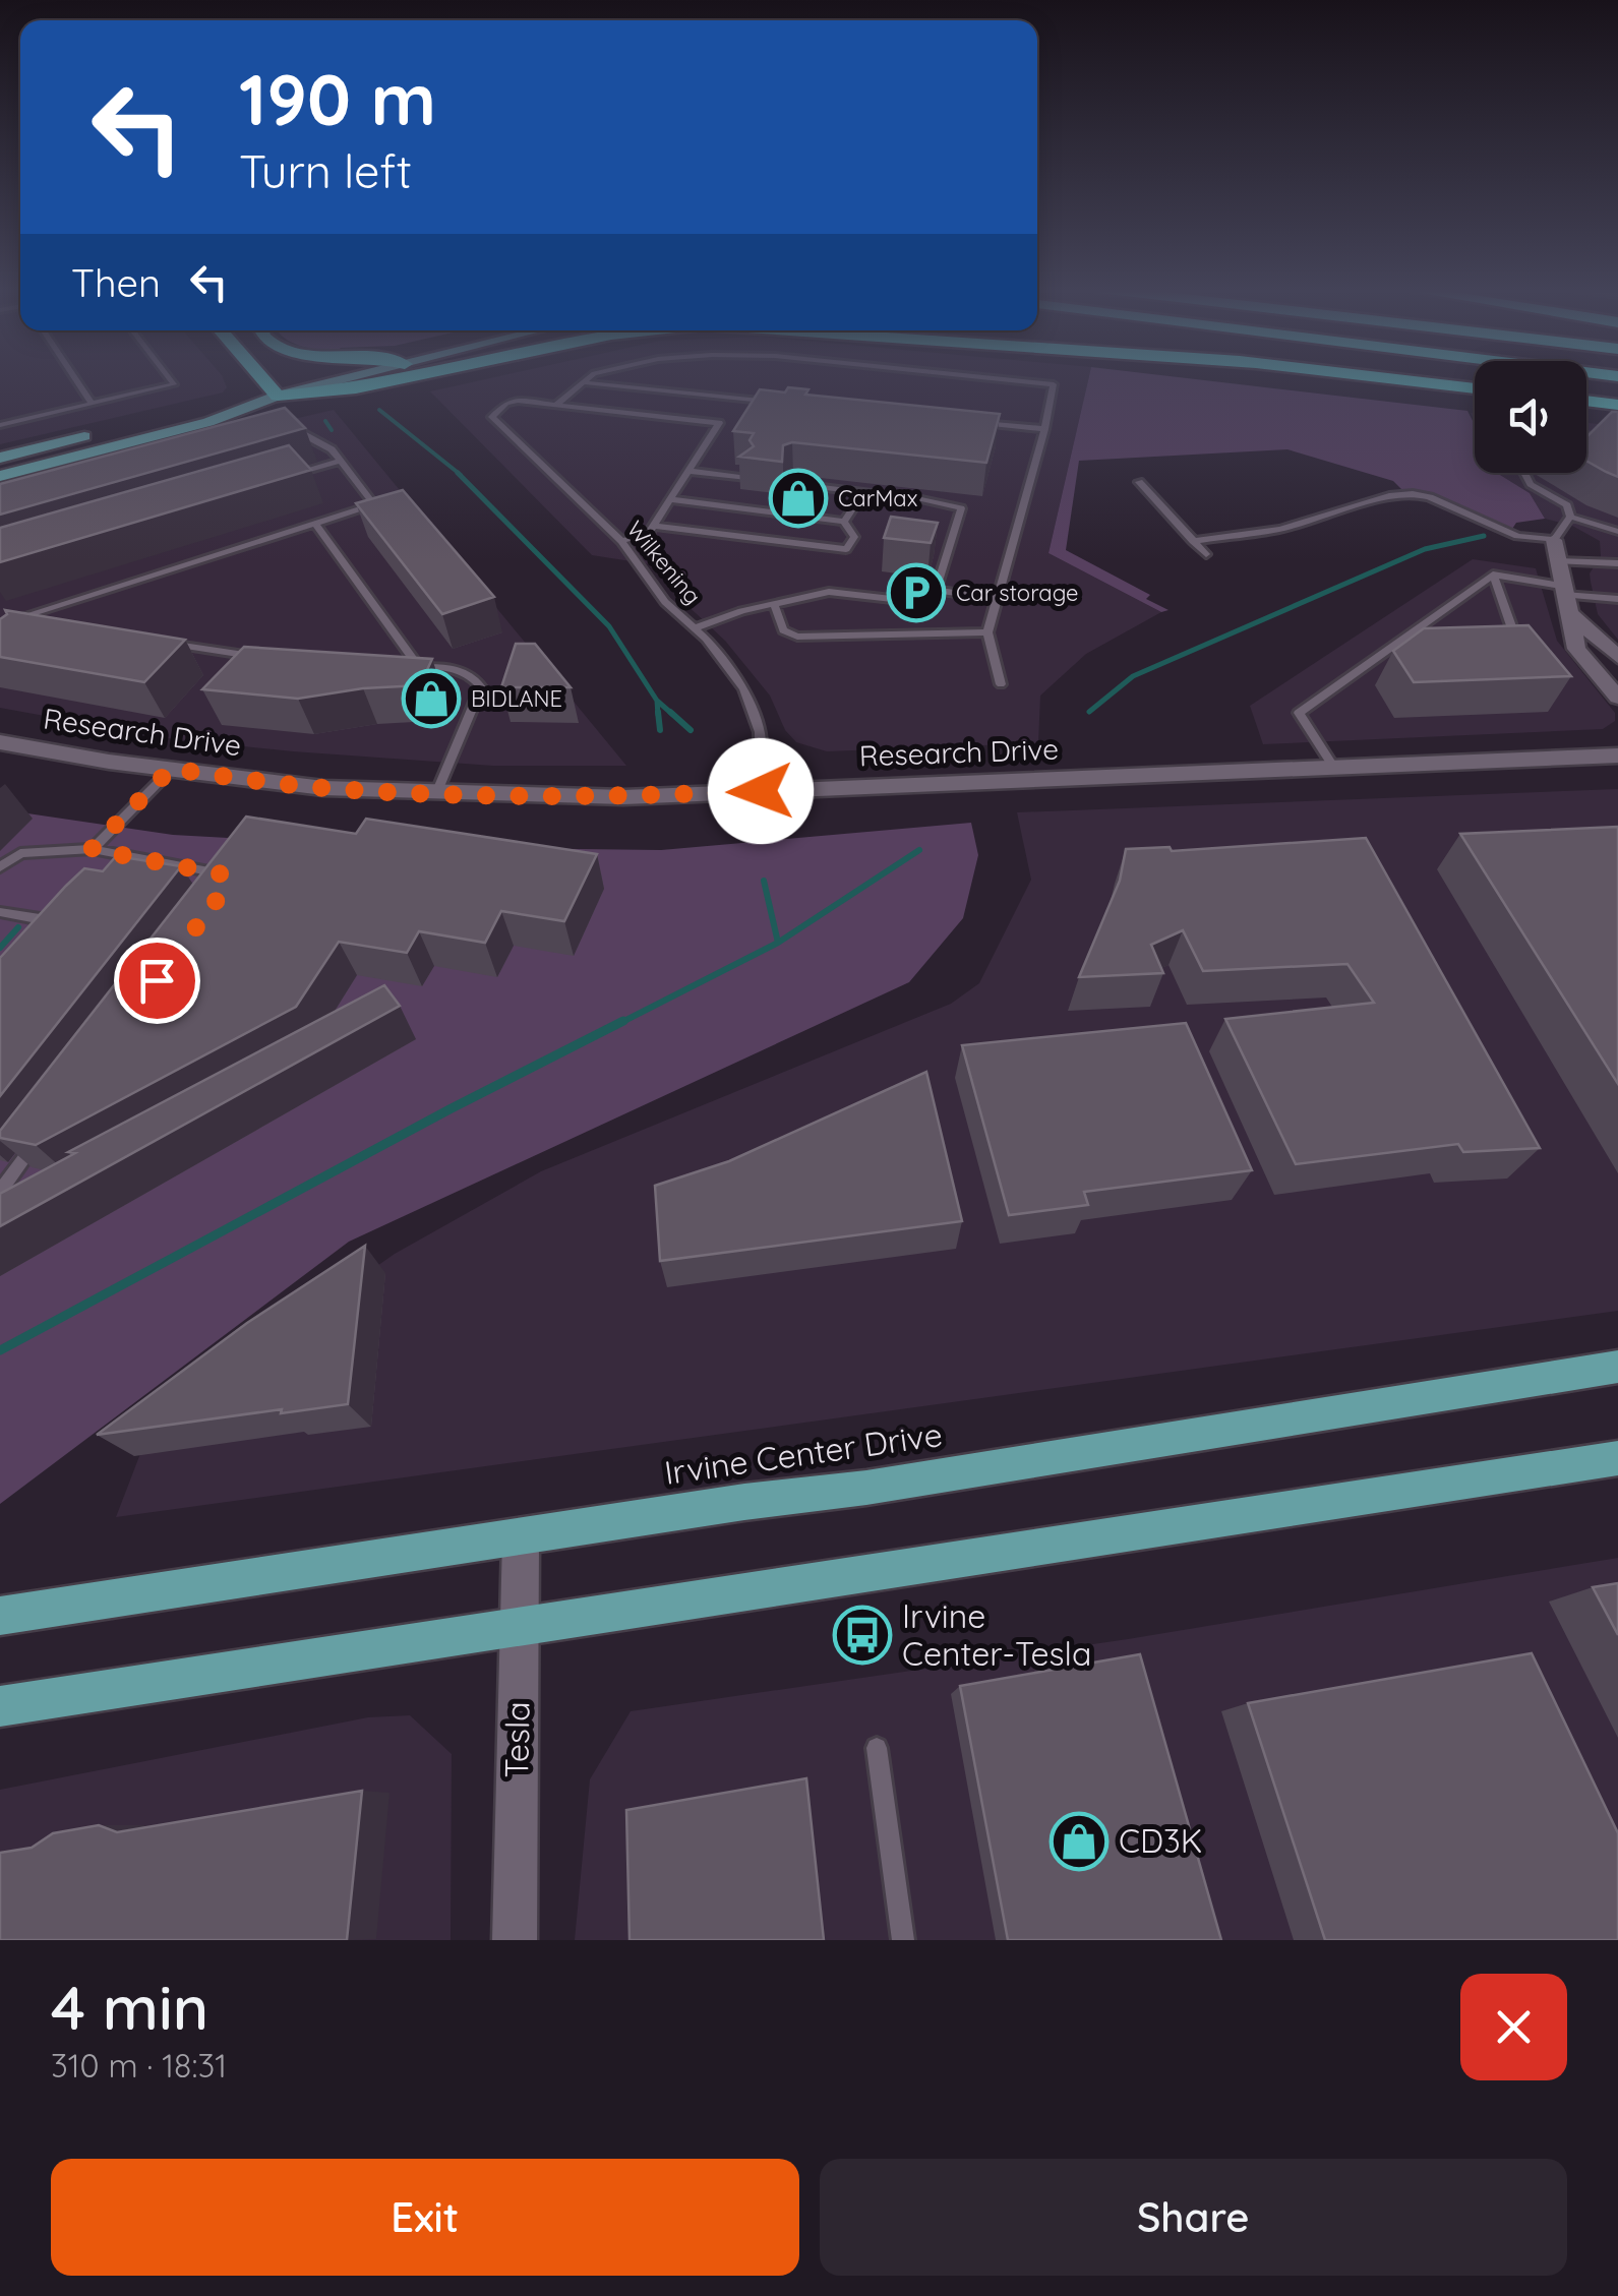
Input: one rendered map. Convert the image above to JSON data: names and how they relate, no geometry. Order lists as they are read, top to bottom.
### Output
{
  "streets": {
    "main road": ["Research Drive", "Irvine Center Drive", "Tesla"],
    "lane": ["Wilkening"]
  },
  "crossings": [
    ["Wilkening", "Research Drive"],
    ["Irvine Center Drive", "Tesla"]
  ],
  "places": {
    "shop": ["CarMax", "BIDLANE", "CD3K"],
    "parking": ["Car storage"],
    "bus stop": ["Irvine Center-Tesla"]
  },
  "page": {
    "turn": ["190 m", "Turn left"],
    "then": "Then",
    "heading": ["4 min", "310 m · 18:31"],
    "buttons": ["Exit", "Share"]
  }
}
